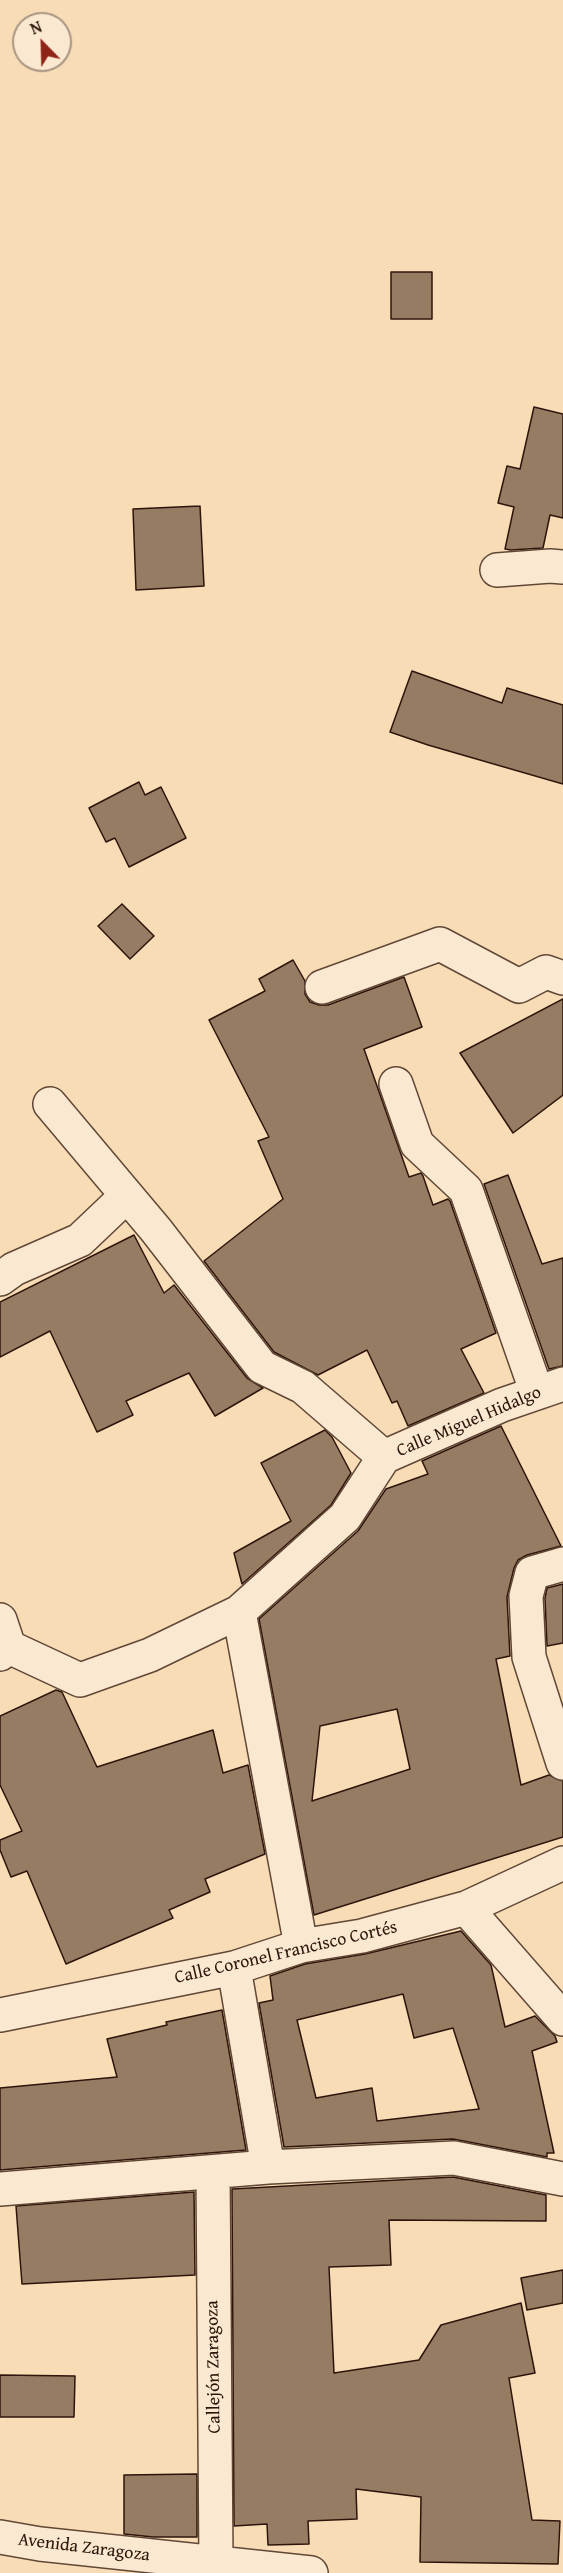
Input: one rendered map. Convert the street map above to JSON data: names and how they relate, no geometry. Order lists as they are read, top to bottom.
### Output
{
  "streets": {
    "street": [
      "Calle Miguel Hidalgo",
      "Calle Coronel Francisco Cortés",
      "Callejón Zaragoza",
      "Avenida Zaragoza"
    ]
  },
  "crossings": [
    ["Callejón Zaragoza", "Avenida Zaragoza"]
  ],
  "north": "top left"
}
